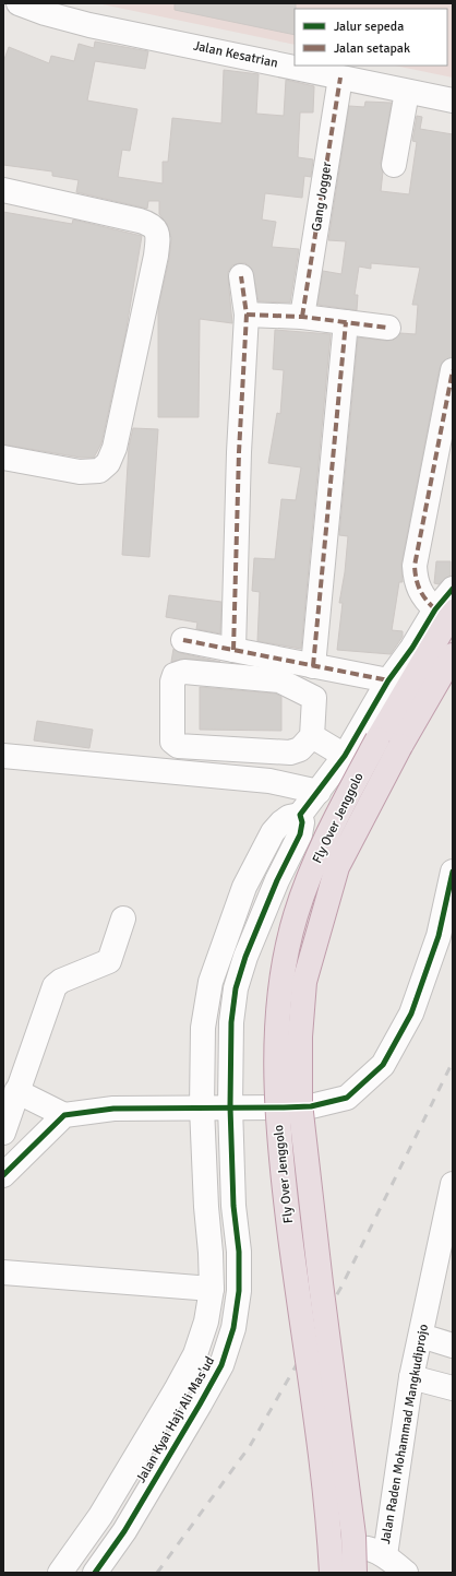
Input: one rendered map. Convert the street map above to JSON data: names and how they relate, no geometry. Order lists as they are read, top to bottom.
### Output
{
  "streets": {
    "highway": ["Fly Over Jenggolo"],
    "street": [
      "Jalan Kesatrian",
      "Gang Jogger",
      "Jalan Kyai Haji Ali Mas'ud",
      "Jalan Raden Mohammad Mangkudiprojo"
    ]
  },
  "crossings": [
    ["Jalan Kesatrian", "Gang Jogger"]
  ],
  "legend": ["Jalur sepeda", "Jalan setapak"]
}
